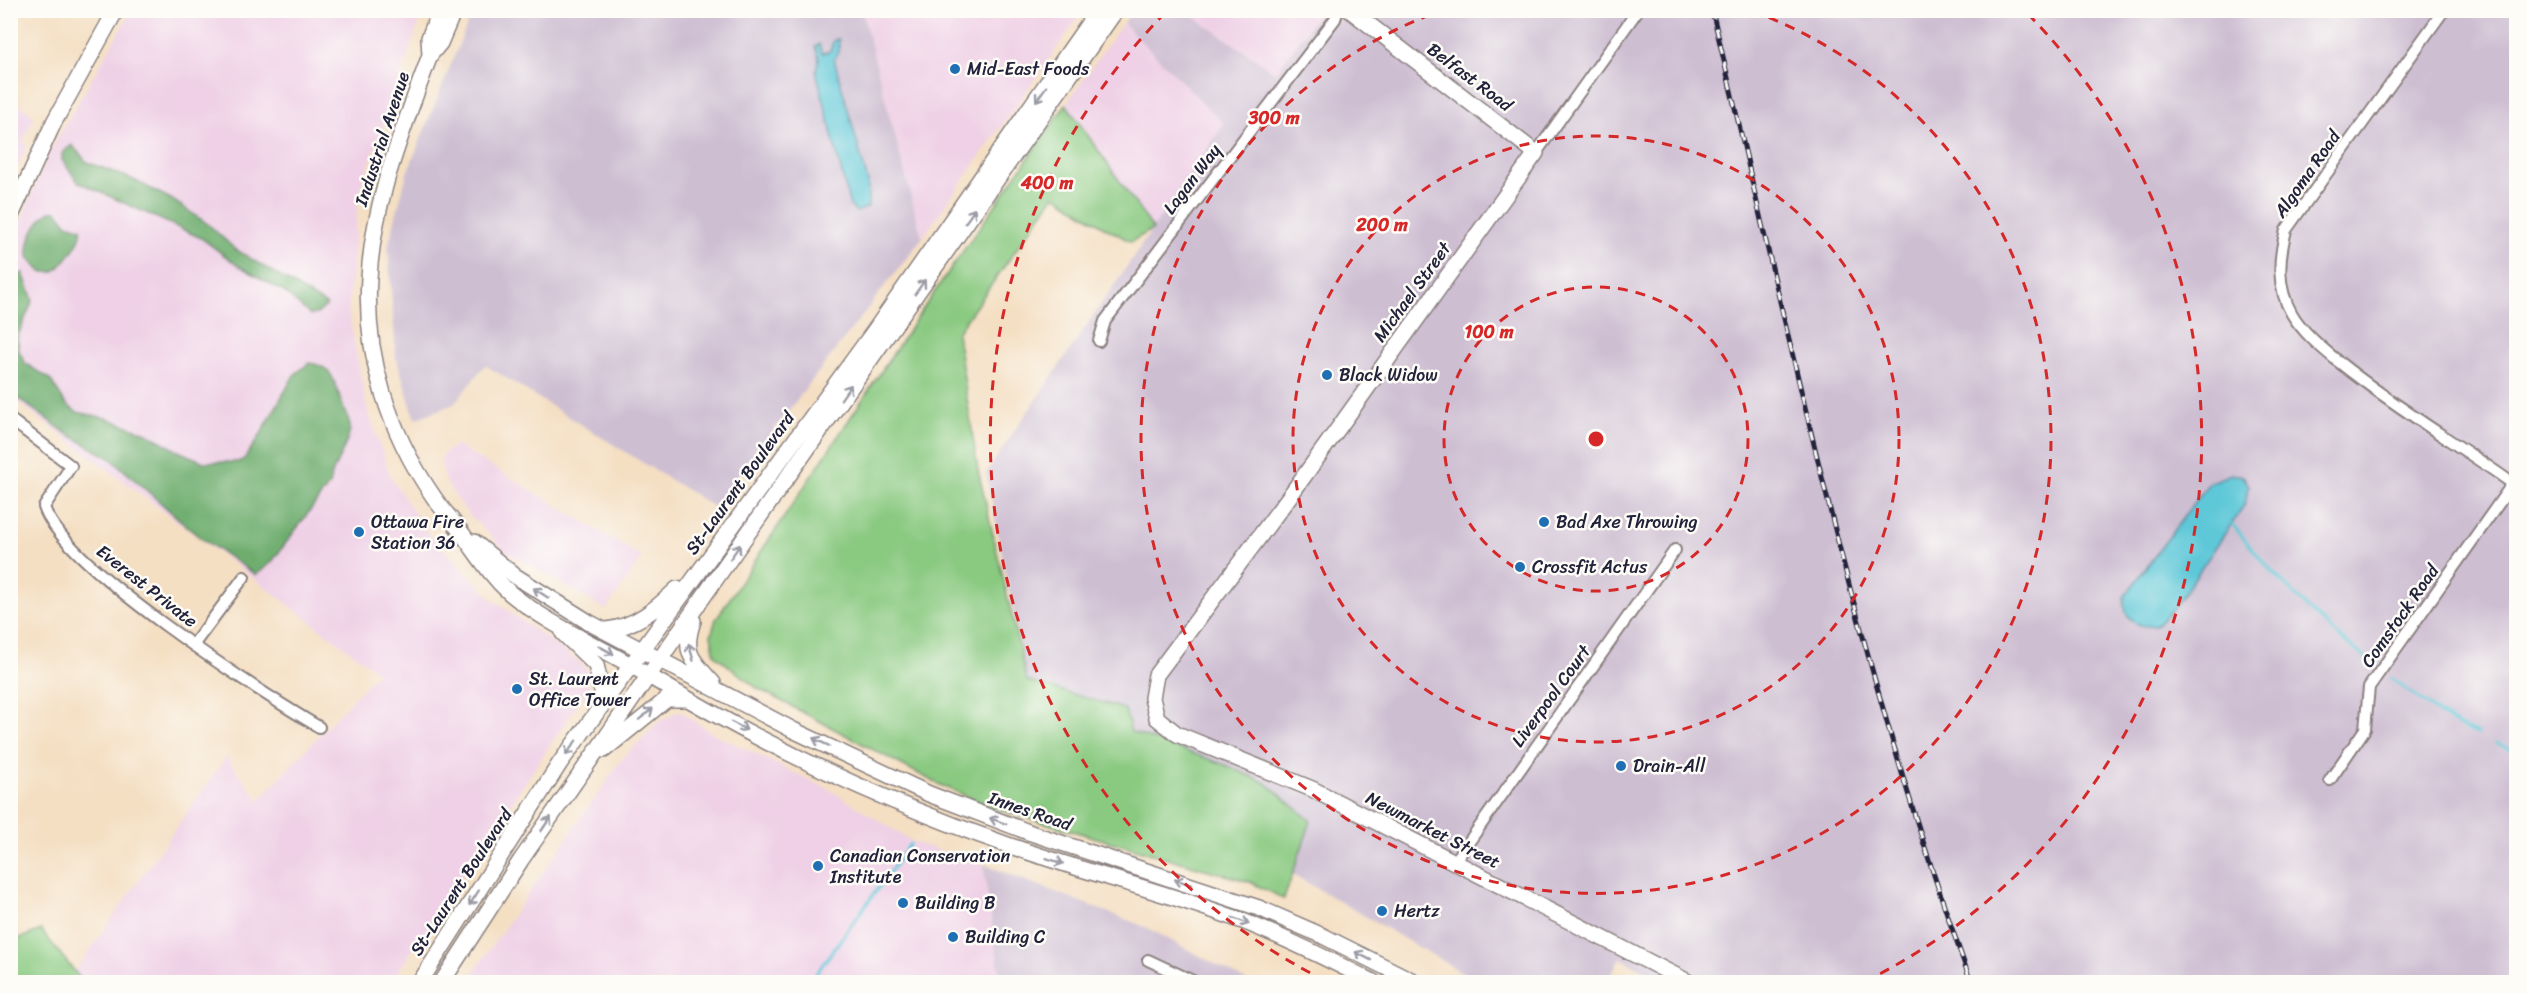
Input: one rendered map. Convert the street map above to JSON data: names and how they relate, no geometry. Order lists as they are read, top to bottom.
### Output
{
  "streets": {
    "main road": [
      "Belfast Road",
      "Industrial Avenue",
      "Michael Street",
      "St-Laurent Boulevard",
      "Innes Road",
      "Newmarket Street"
    ],
    "street": [
      "Algoma Road",
      "Lagan Way",
      "Everest Private",
      "Comstock Road",
      "Liverpool Court"
    ]
  },
  "crossings": [
    ["Belfast Road", "Michael Street"],
    ["Industrial Avenue", "St-Laurent Boulevard"],
    ["Industrial Avenue", "Innes Road"],
    ["Algoma Road", "Comstock Road"],
    ["Michael Street", "Newmarket Street"],
    ["St-Laurent Boulevard", "Innes Road"],
    ["Liverpool Court", "Newmarket Street"]
  ],
  "places": [
    "Mid-East Foods",
    "Black Widow",
    "Bad Axe Throwing",
    "Ottawa Fire Station 36",
    "Crossfit Actus",
    "St. Laurent Office Tower",
    "Drain-All",
    "Canadian Conservation Institute",
    "Building B",
    "Hertz",
    "Building C"
  ],
  "rings": [
    "300 m",
    "400 m",
    "200 m",
    "100 m"
  ]
}
